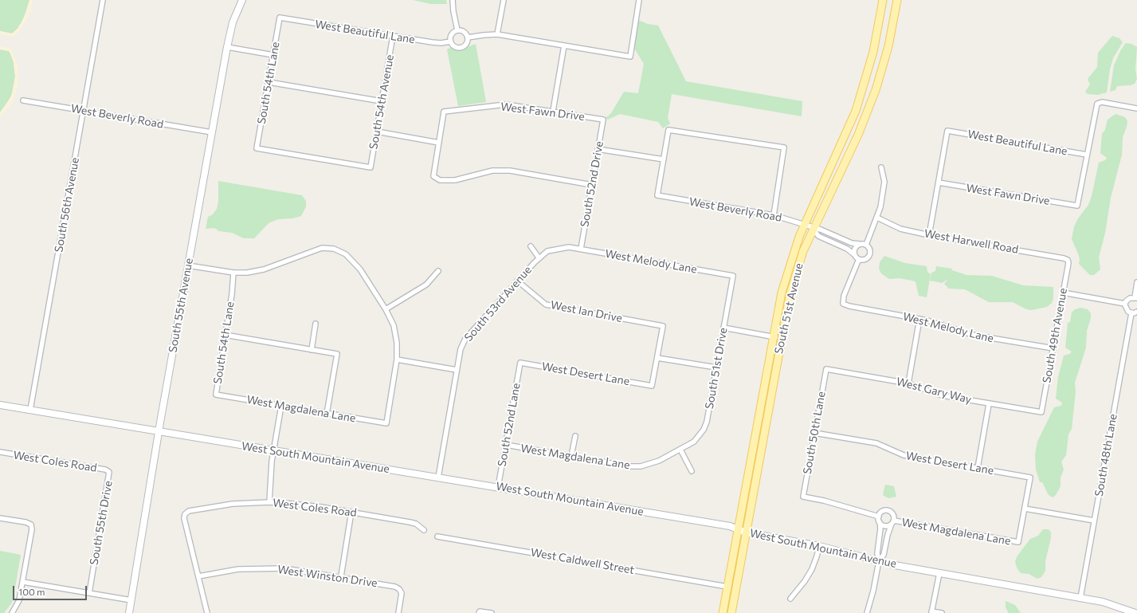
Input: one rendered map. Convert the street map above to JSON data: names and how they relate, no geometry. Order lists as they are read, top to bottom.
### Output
{
  "streets": {
    "main road": ["South 51st Avenue"],
    "street": [
      "West Beautiful Lane",
      "South 54th Lane",
      "South 54th Avenue",
      "West Fawn Drive",
      "West Beverly Road",
      "South 52nd Drive",
      "South 56th Avenue",
      "West Harwell Road",
      "West Melody Lane",
      "South 53rd Avenue",
      "South 55th Avenue",
      "West Ian Drive",
      "South 49th Avenue",
      "South 51st Drive",
      "West Desert Lane",
      "West Gary Way",
      "West Magdalena Lane",
      "South 52nd Lane",
      "South 50th Lane",
      "South 48th Lane",
      "West South Mountain Avenue",
      "West Coles Road",
      "South 55th Drive",
      "West Caldwell Street",
      "West Winston Drive"
    ]
  },
  "crossings": [
    ["West Beautiful Lane", "South 54th Lane"],
    ["West Beautiful Lane", "South 54th Avenue"],
    ["West Beautiful Lane", "West Fawn Drive"],
    ["South 54th Lane", "South 54th Avenue"],
    ["South 54th Lane", "West Magdalena Lane"],
    ["West Fawn Drive", "South 52nd Drive"],
    ["West Beverly Road", "South 56th Avenue"],
    ["West Beverly Road", "West Melody Lane"],
    ["West Beverly Road", "South 55th Avenue"],
    ["West Beverly Road", "South 51st Avenue"],
    ["South 52nd Drive", "West Melody Lane"],
    ["South 56th Avenue", "West South Mountain Avenue"],
    ["West Harwell Road", "South 49th Avenue"],
    ["West Melody Lane", "South 53rd Avenue"],
    ["West Melody Lane", "South 49th Avenue"],
    ["West Melody Lane", "South 51st Drive"],
    ["South 53rd Avenue", "West Ian Drive"],
    ["South 53rd Avenue", "West South Mountain Avenue"],
    ["South 55th Avenue", "West South Mountain Avenue"],
    ["South 51st Avenue", "West South Mountain Avenue"],
    ["South 51st Avenue", "West Caldwell Street"],
    ["West Ian Drive", "West Desert Lane"],
    ["South 49th Avenue", "West Gary Way"],
    ["South 51st Drive", "West Magdalena Lane"],
    ["West Desert Lane", "West Magdalena Lane"],
    ["West Desert Lane", "South 52nd Lane"],
    ["West Desert Lane", "South 50th Lane"],
    ["West Gary Way", "South 50th Lane"],
    ["West Magdalena Lane", "South 52nd Lane"],
    ["West Magdalena Lane", "South 50th Lane"],
    ["South 52nd Lane", "West South Mountain Avenue"],
    ["South 48th Lane", "West South Mountain Avenue"],
    ["West Coles Road", "South 55th Drive"],
    ["West Coles Road", "West Winston Drive"]
  ],
  "scale_bar": "100 m"
}
